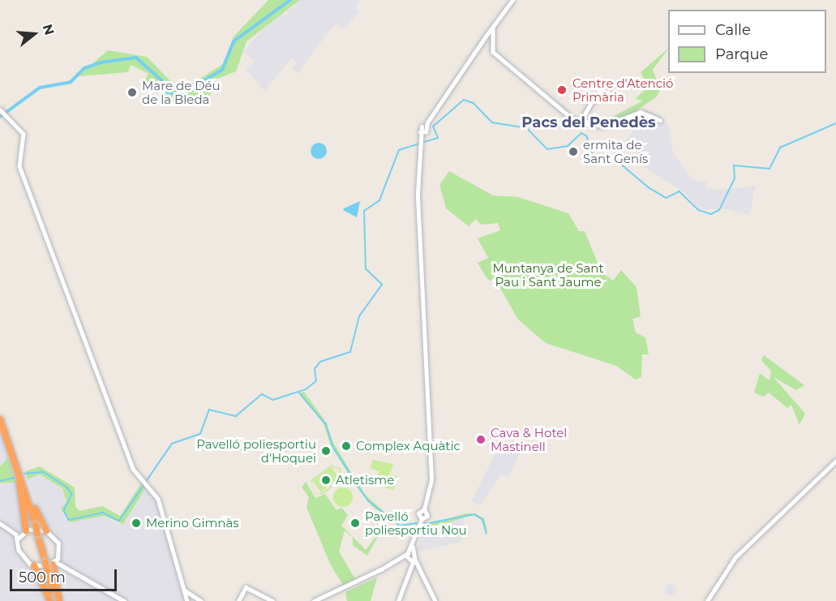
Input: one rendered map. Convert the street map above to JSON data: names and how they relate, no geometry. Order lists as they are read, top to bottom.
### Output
{
  "districts": ["Pacs del Penedès"],
  "parks": ["Muntanya de Sant Pau i Sant Jaume"],
  "places": [
    "Centre d'Atenció Primària",
    "Mare de Déu de la Bleda",
    "ermita de Sant Genís",
    "Cava & Hotel Mastinell",
    "Complex Aquàtic",
    "Pavelló poliesportiu d'Hoquei",
    "Atletisme",
    "Merino Gimnàs",
    "Pavelló poliesportiu Nou"
  ],
  "legend": ["Calle", "Parque"],
  "scale_bar": "500 m",
  "north": "right"
}
